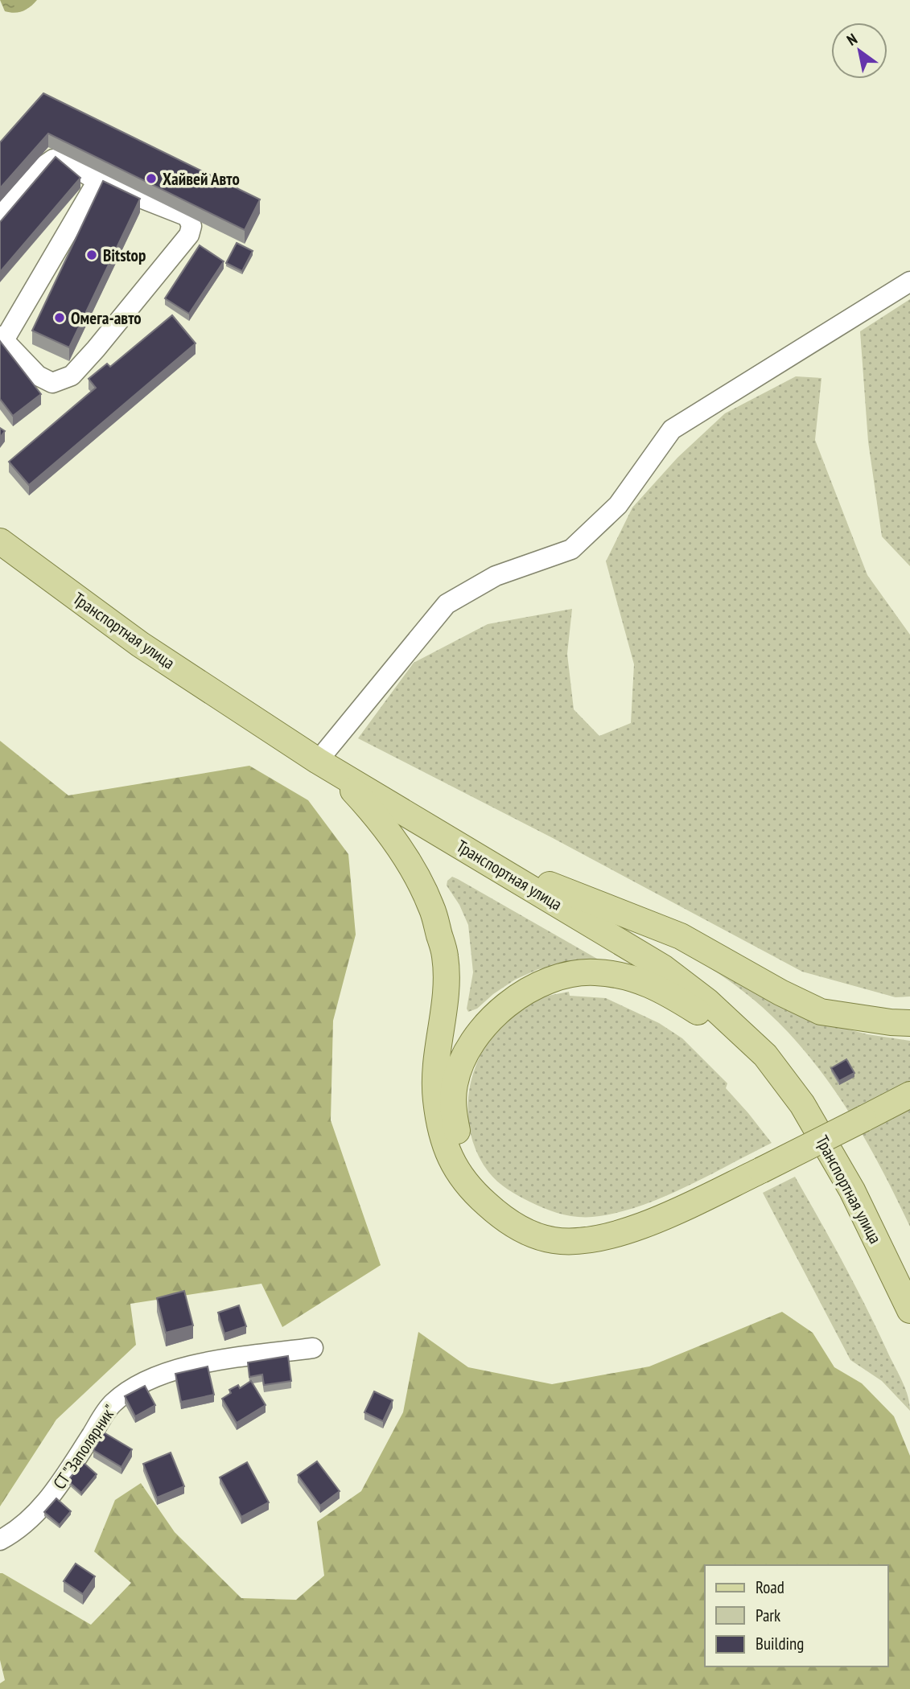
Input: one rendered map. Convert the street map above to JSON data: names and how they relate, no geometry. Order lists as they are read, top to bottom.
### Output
{
  "streets": {
    "main road": ["Транспортная улица"],
    "street": ["СТ \"Заполярник\""]
  },
  "places": ["Хайвей Авто", "Bitstop", "Омега-авто"],
  "legend": ["Road", "Park", "Building"],
  "north": "top left"
}
